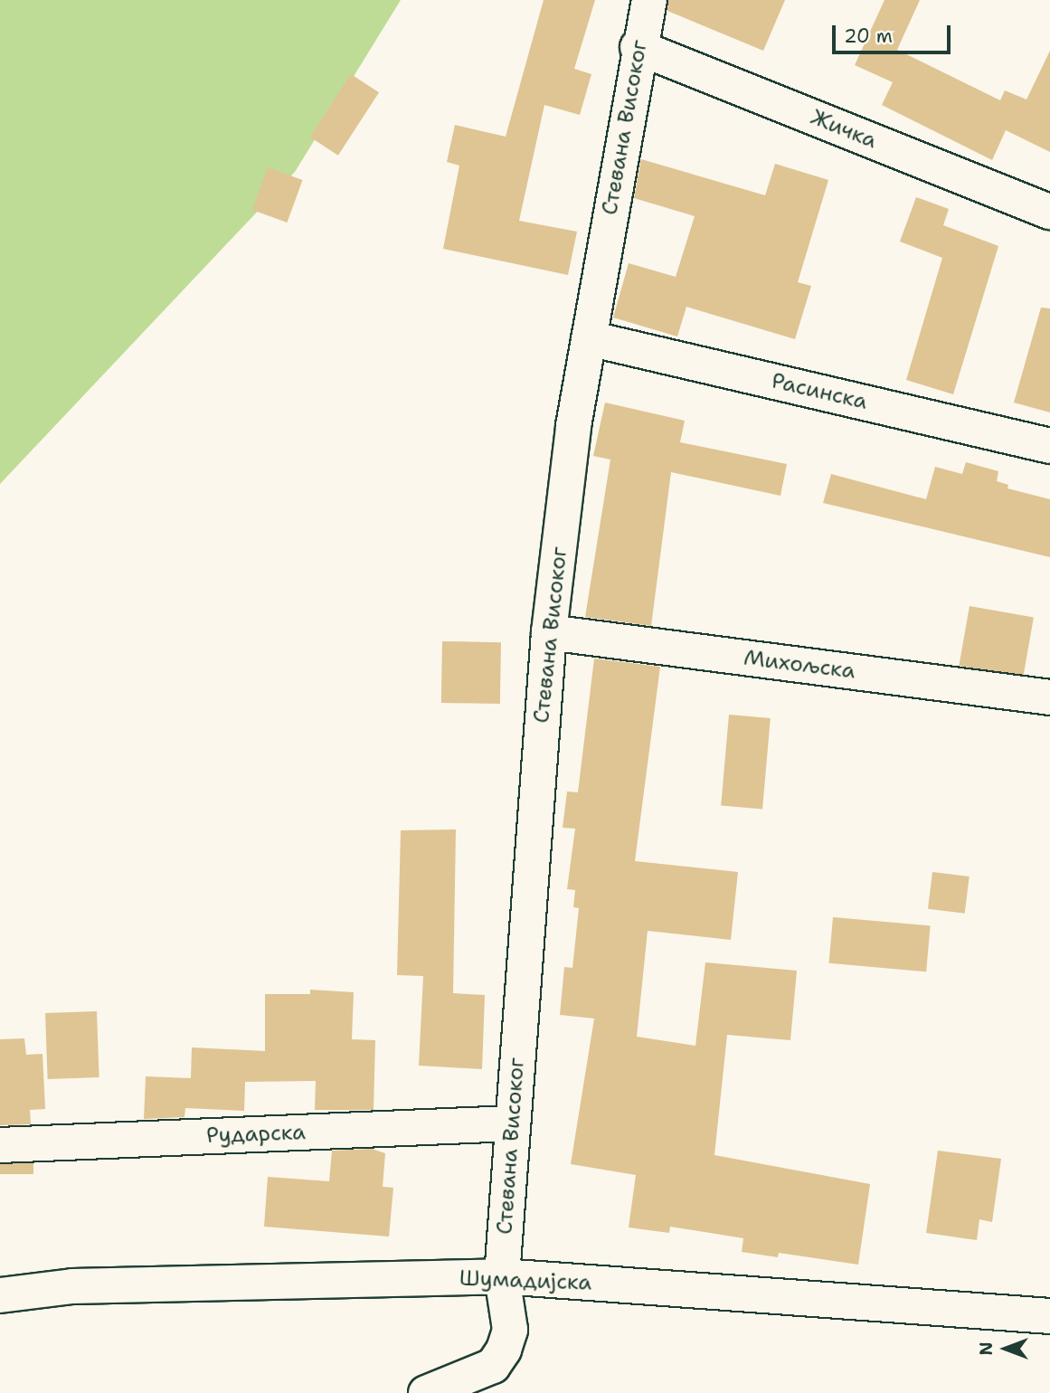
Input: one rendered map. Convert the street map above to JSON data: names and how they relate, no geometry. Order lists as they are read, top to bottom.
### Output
{
  "streets": {
    "street": [
      "Стевана Високог",
      "Жичка",
      "Расинска",
      "Михољска",
      "Рударска",
      "Шумадијска"
    ]
  },
  "crossings": [
    ["Стевана Високог", "Жичка"],
    ["Стевана Високог", "Расинска"],
    ["Стевана Високог", "Михољска"],
    ["Стевана Високог", "Рударска"],
    ["Стевана Високог", "Шумадијска"]
  ],
  "scale_bar": "20 m",
  "north": "left"
}
